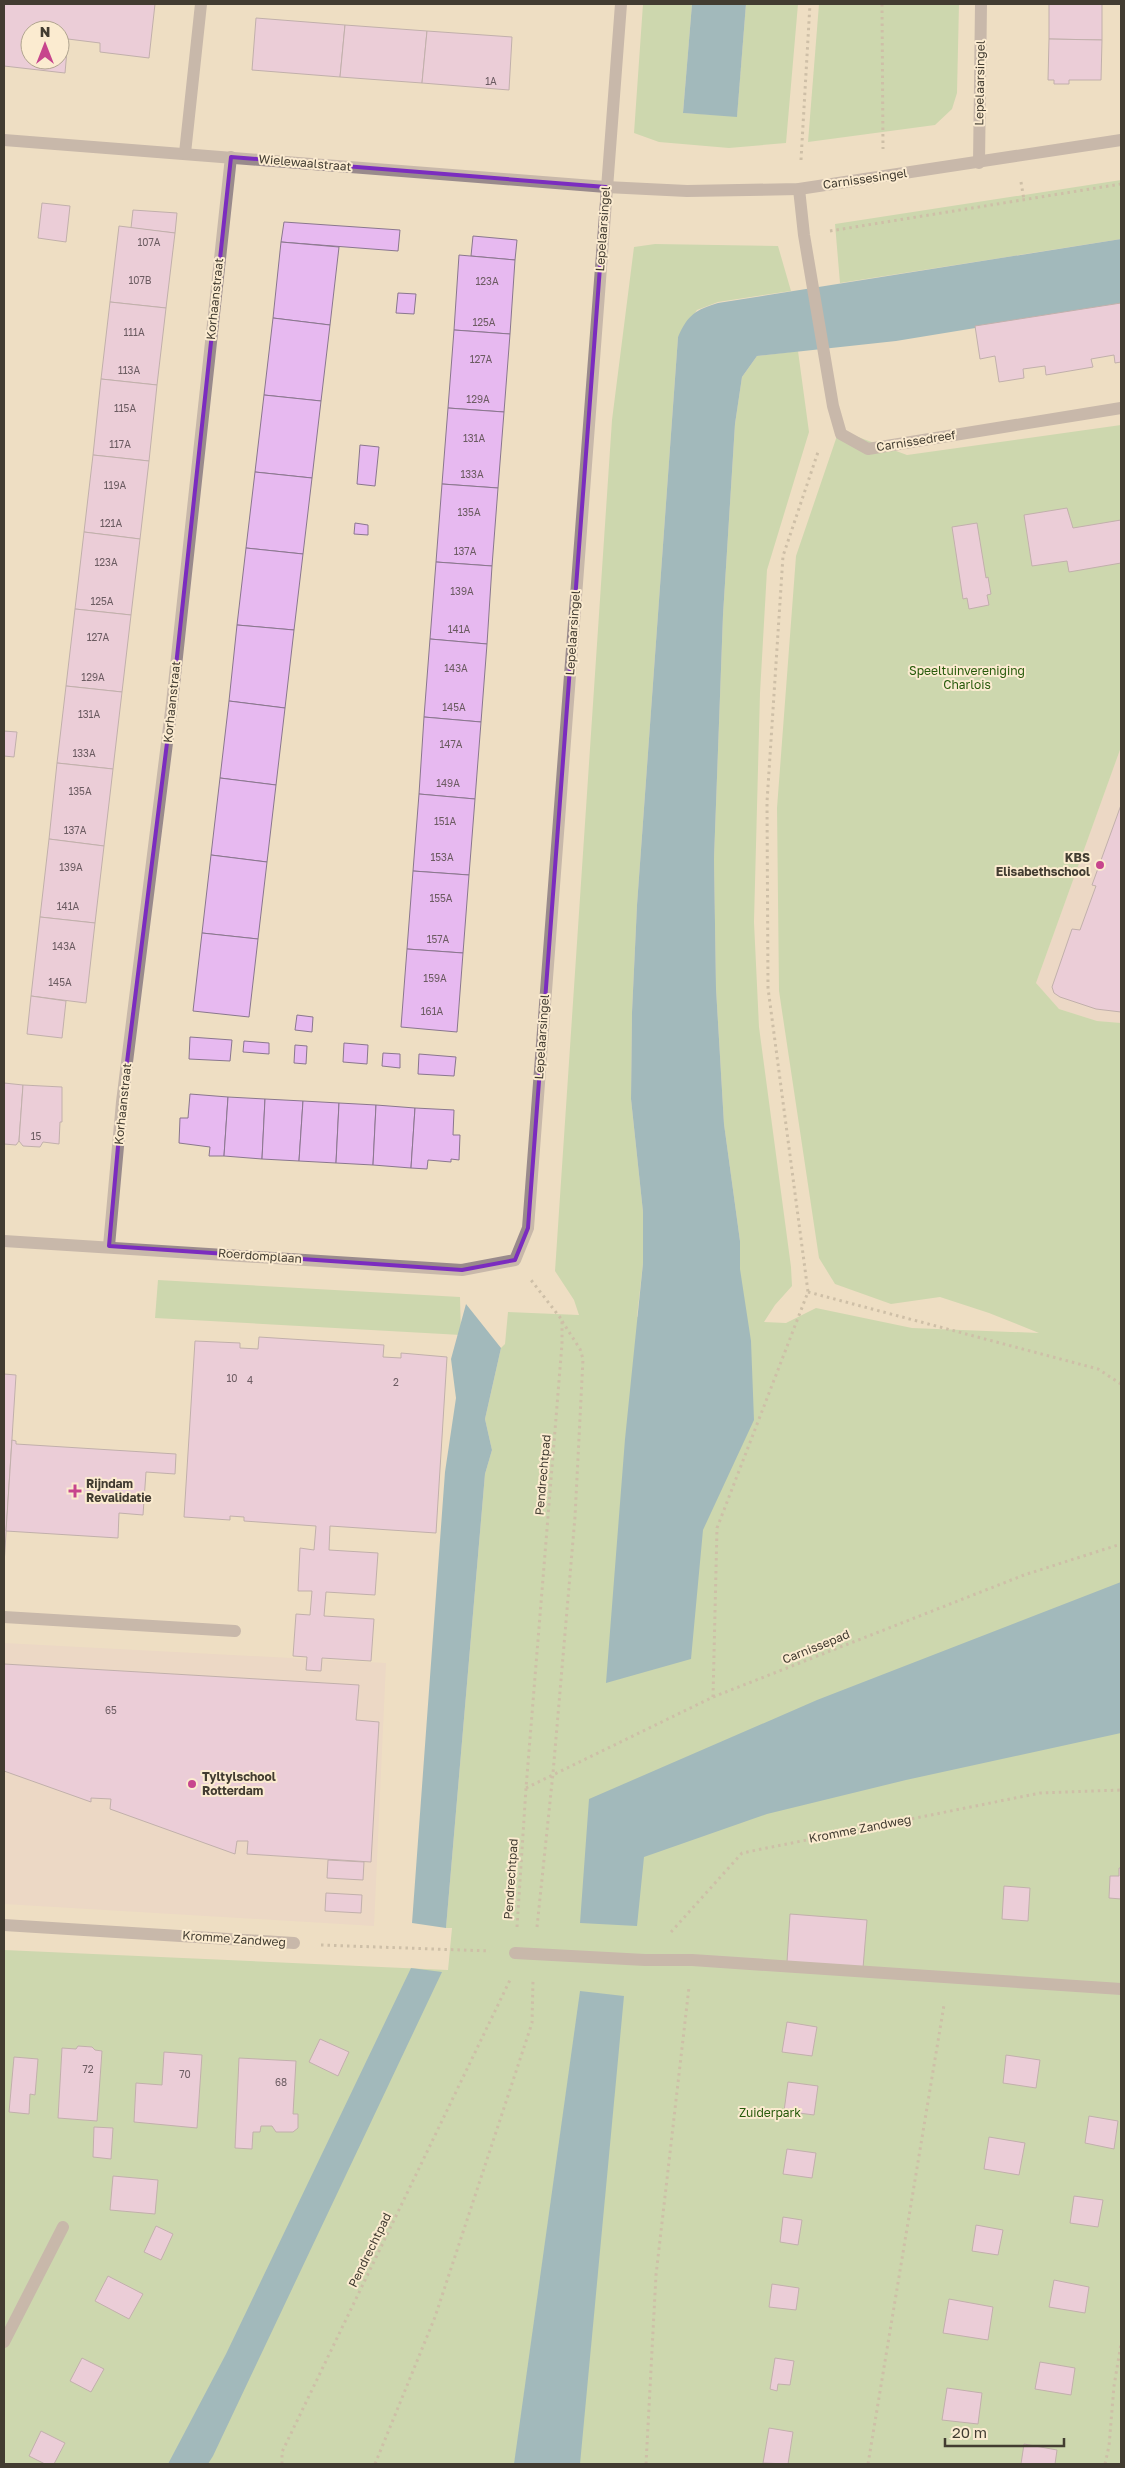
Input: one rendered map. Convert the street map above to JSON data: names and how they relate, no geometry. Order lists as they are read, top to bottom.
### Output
{
  "streets": {
    "street": [
      "Lepelaarsingel",
      "Wielewaalstraat",
      "Carnissesingel",
      "Korhaanstraat",
      "Carnissedreef",
      "Roerdomplaan",
      "Kromme Zandweg"
    ],
    "path": ["Pendrechtpad", "Carnissepad"]
  },
  "crossings": [
    ["Lepelaarsingel", "Wielewaalstraat"],
    ["Lepelaarsingel", "Carnissesingel"],
    ["Lepelaarsingel", "Roerdomplaan"],
    ["Wielewaalstraat", "Carnissesingel"],
    ["Wielewaalstraat", "Korhaanstraat"],
    ["Carnissesingel", "Carnissedreef"],
    ["Korhaanstraat", "Roerdomplaan"],
    ["Pendrechtpad", "Carnissepad"]
  ],
  "parks": ["Speeltuinvereniging Charlois", "Zuiderpark"],
  "places": {
    "other": ["KBS Elisabethschool", "Tyltylschool Rotterdam"],
    "health": ["Rijndam Revalidatie"]
  },
  "house_numbers": [
    "1A",
    "107A",
    "107B",
    "123A",
    "125A",
    "111A",
    "127A",
    "113A",
    "129A",
    "115A",
    "131A",
    "117A",
    "133A",
    "119A",
    "135A",
    "121A",
    "137A",
    "123A",
    "139A",
    "125A",
    "141A",
    "127A",
    "143A",
    "129A",
    "145A",
    "131A",
    "147A",
    "133A",
    "149A",
    "135A",
    "151A",
    "137A",
    "153A",
    "139A",
    "155A",
    "141A",
    "157A",
    "143A",
    "159A",
    "145A",
    "161A",
    "15",
    "10",
    "4",
    "2",
    "65",
    "72",
    "70",
    "68"
  ],
  "scale_bar": "20 m",
  "north": "top"
}
